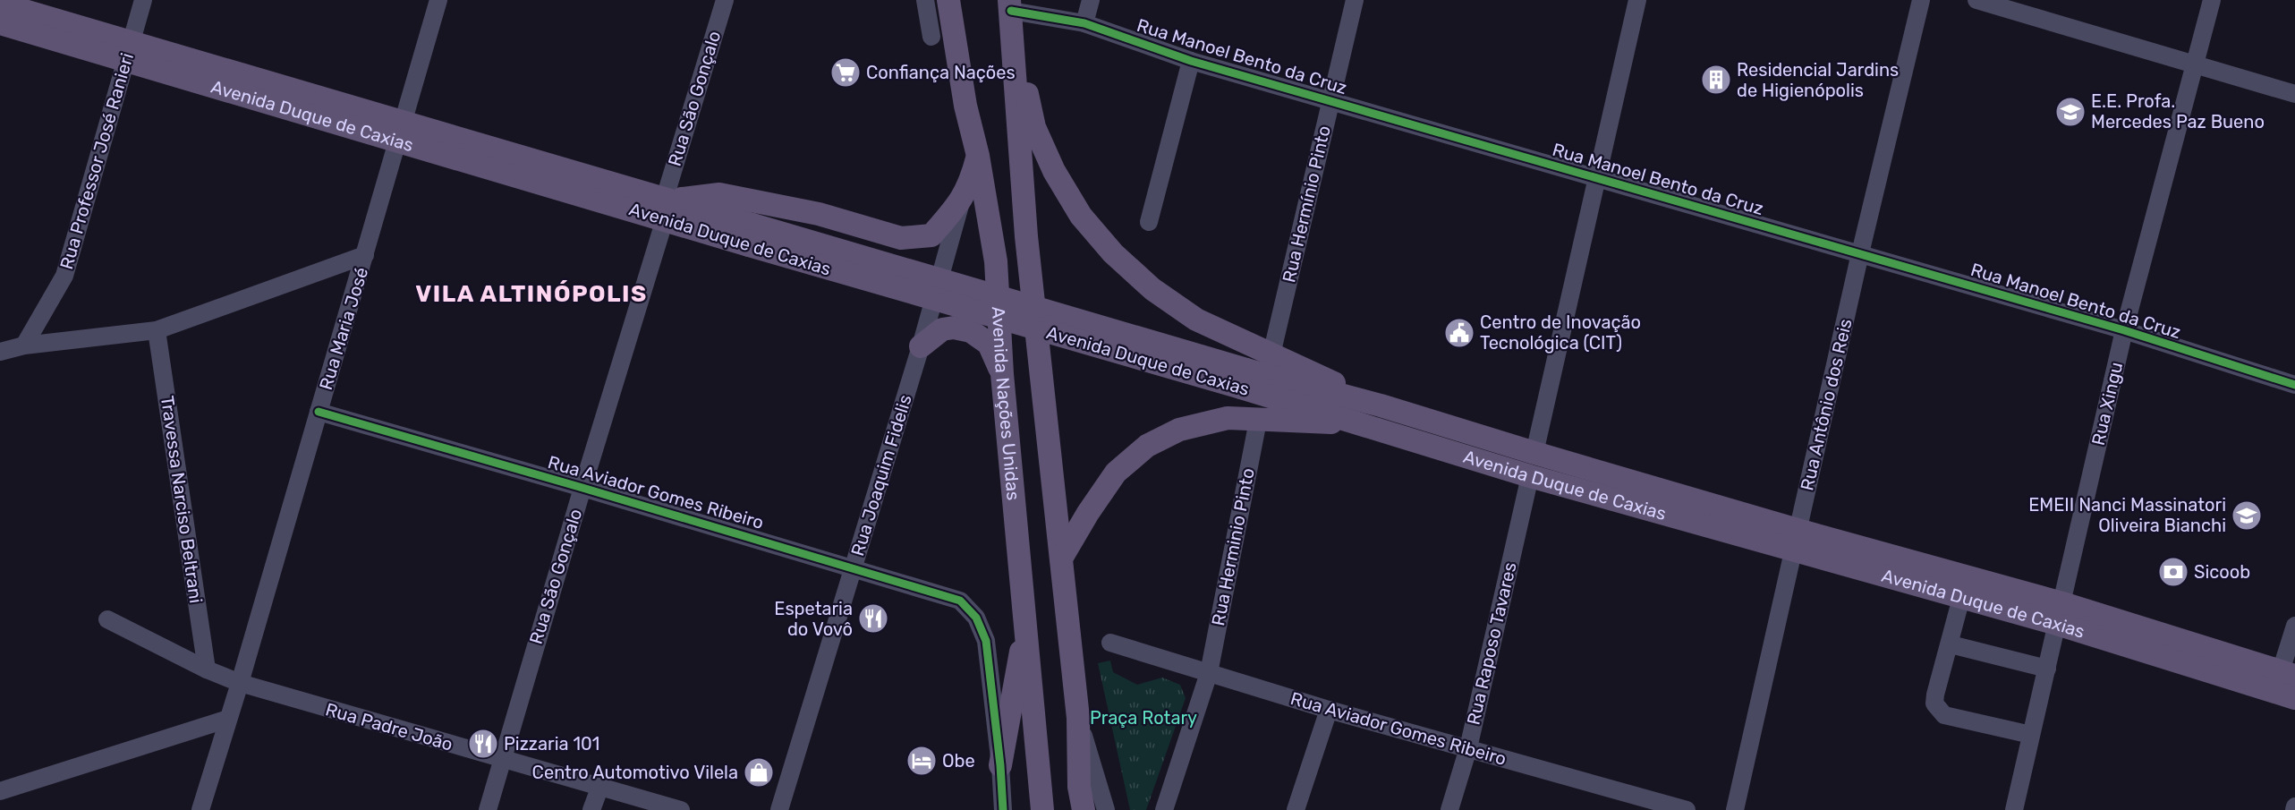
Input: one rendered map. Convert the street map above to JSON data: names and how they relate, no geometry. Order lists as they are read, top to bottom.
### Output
{
  "streets": {
    "main road": ["Avenida Duque de Caxias", "Avenida Nações Unidas"],
    "street": [
      "Rua Manoel Bento da Cruz",
      "Rua São Gonçalo",
      "Rua Professor José Ranieri",
      "Rua Hermínio Pinto",
      "Rua Maria José",
      "Rua Xingu",
      "Rua Antônio dos Reis",
      "Rua Joaquim Fidelis",
      "Rua Aviador Gomes Ribeiro",
      "Travessa Narciso Beltrani",
      "Rua Herminio Pinto",
      "Rua Raposo Tavares",
      "Rua Padre João"
    ]
  },
  "crossings": [
    ["Rua Manoel Bento da Cruz", "Rua Hermínio Pinto"],
    ["Rua Manoel Bento da Cruz", "Avenida Nações Unidas"],
    ["Rua Manoel Bento da Cruz", "Rua Xingu"],
    ["Rua Manoel Bento da Cruz", "Rua Antônio dos Reis"],
    ["Rua São Gonçalo", "Avenida Duque de Caxias"],
    ["Rua São Gonçalo", "Rua Aviador Gomes Ribeiro"],
    ["Rua São Gonçalo", "Rua Padre João"],
    ["Avenida Duque de Caxias", "Rua Professor José Ranieri"],
    ["Avenida Duque de Caxias", "Rua Hermínio Pinto"],
    ["Avenida Duque de Caxias", "Rua Maria José"],
    ["Avenida Duque de Caxias", "Rua Xingu"],
    ["Avenida Duque de Caxias", "Rua Antônio dos Reis"],
    ["Avenida Duque de Caxias", "Rua Raposo Tavares"],
    ["Rua Maria José", "Rua Aviador Gomes Ribeiro"],
    ["Rua Maria José", "Rua Padre João"],
    ["Rua Joaquim Fidelis", "Rua Aviador Gomes Ribeiro"],
    ["Rua Aviador Gomes Ribeiro", "Rua Herminio Pinto"],
    ["Rua Aviador Gomes Ribeiro", "Rua Raposo Tavares"],
    ["Travessa Narciso Beltrani", "Rua Padre João"]
  ],
  "districts": ["VILA ALTINÓPOLIS"],
  "parks": ["Praça Rotary"],
  "places": {
    "supermarket": ["Confiança Nações"],
    "building": ["Residencial Jardins de Higienópolis"],
    "school or university": ["E.E. Profa. Mercedes Paz Bueno", "EMEII Nanci Massinatori Oliveira Bianchi"],
    "public building": ["Centro de Inovação Tecnológica (CIT)"],
    "bank": ["Sicoob"],
    "restaurant": ["Espetaria do Vovô", "Pizzaria 101"],
    "hotel": ["Obe"],
    "shop": ["Centro Automotivo Vilela"]
  }
}
